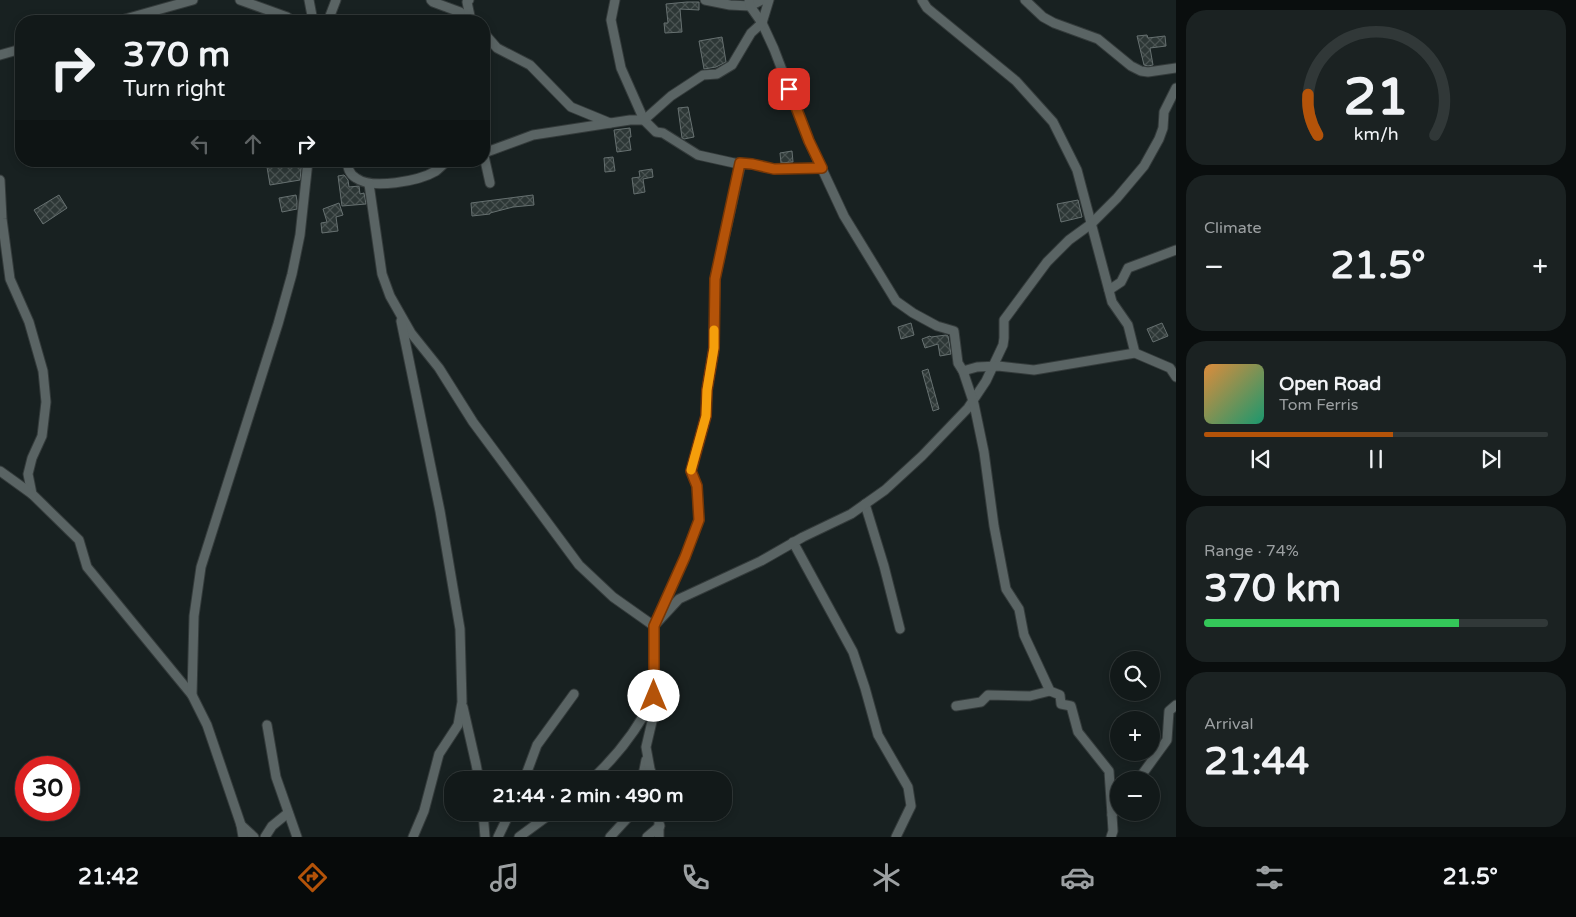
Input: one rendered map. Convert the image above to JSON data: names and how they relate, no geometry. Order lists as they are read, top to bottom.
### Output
{
  "page": {
    "turn": ["370 m", "Turn right"],
    "tile": [
      "Climate",
      ["Range · 74%", "370 km"],
      ["Arrival", "21:44"]
    ],
    "heat": ["−", "21.5°", "+"],
    "song": ["Open Road", "Tom Ferris"],
    "map_buttons": ["+", "−"],
    "limit": "30",
    "trip": "21:44 · 2 min · 490 m",
    "tabs": ["21:42", "21.5°"],
    "gauge": ["21", "km/h"]
  }
}
